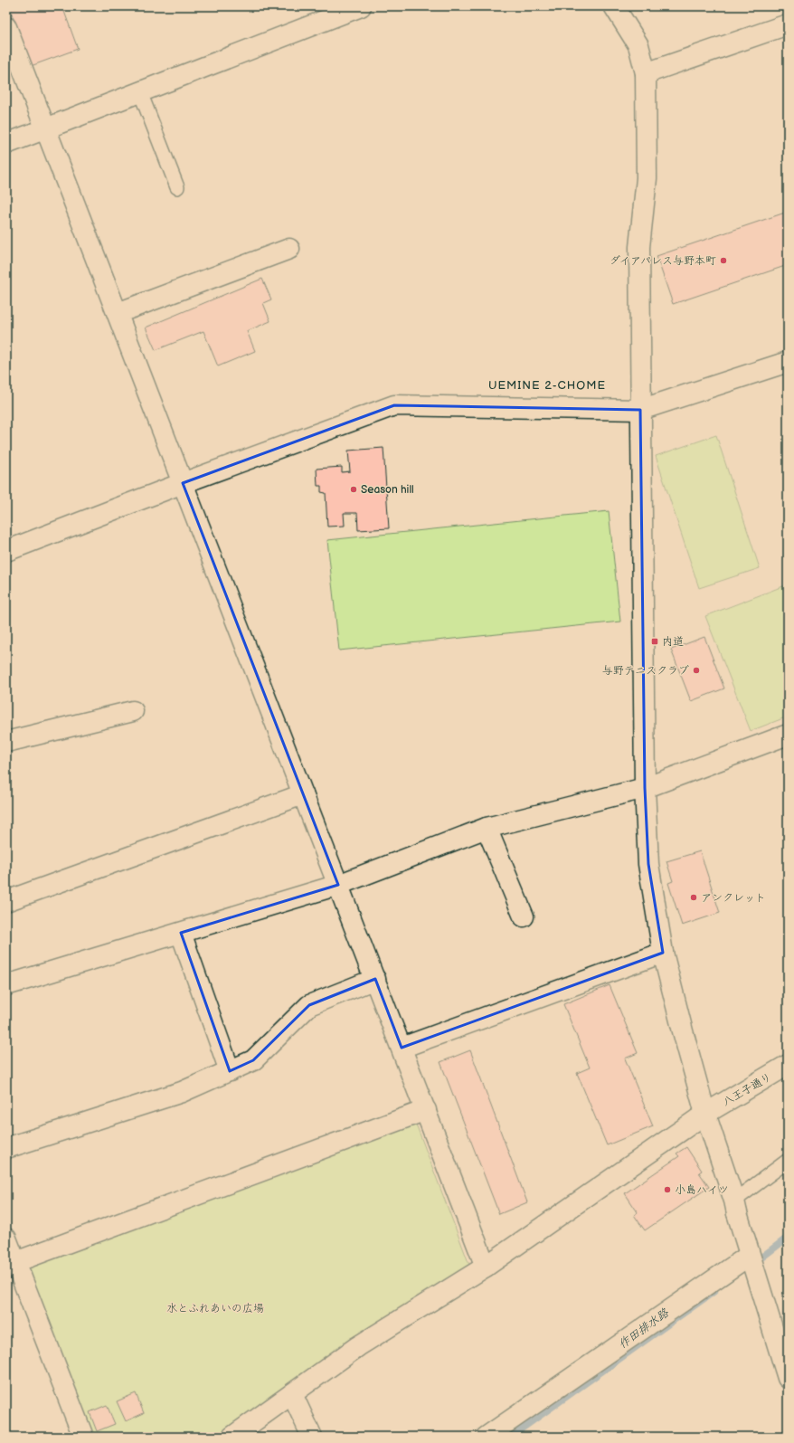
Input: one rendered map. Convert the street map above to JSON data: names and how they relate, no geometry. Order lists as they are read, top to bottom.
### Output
{
  "streets": {
    "street": ["八王子通り"]
  },
  "districts": ["UEMINE 2-CHOME"],
  "water": ["作田排水路"],
  "parks": ["水とふれあいの広場"],
  "places": {
    "other": [
      "ダイアパレス与野本町",
      "Season hill",
      "与野テニスクラブ",
      "アンクレット",
      "小島ハイツ"
    ],
    "transit": ["内道"]
  }
}
